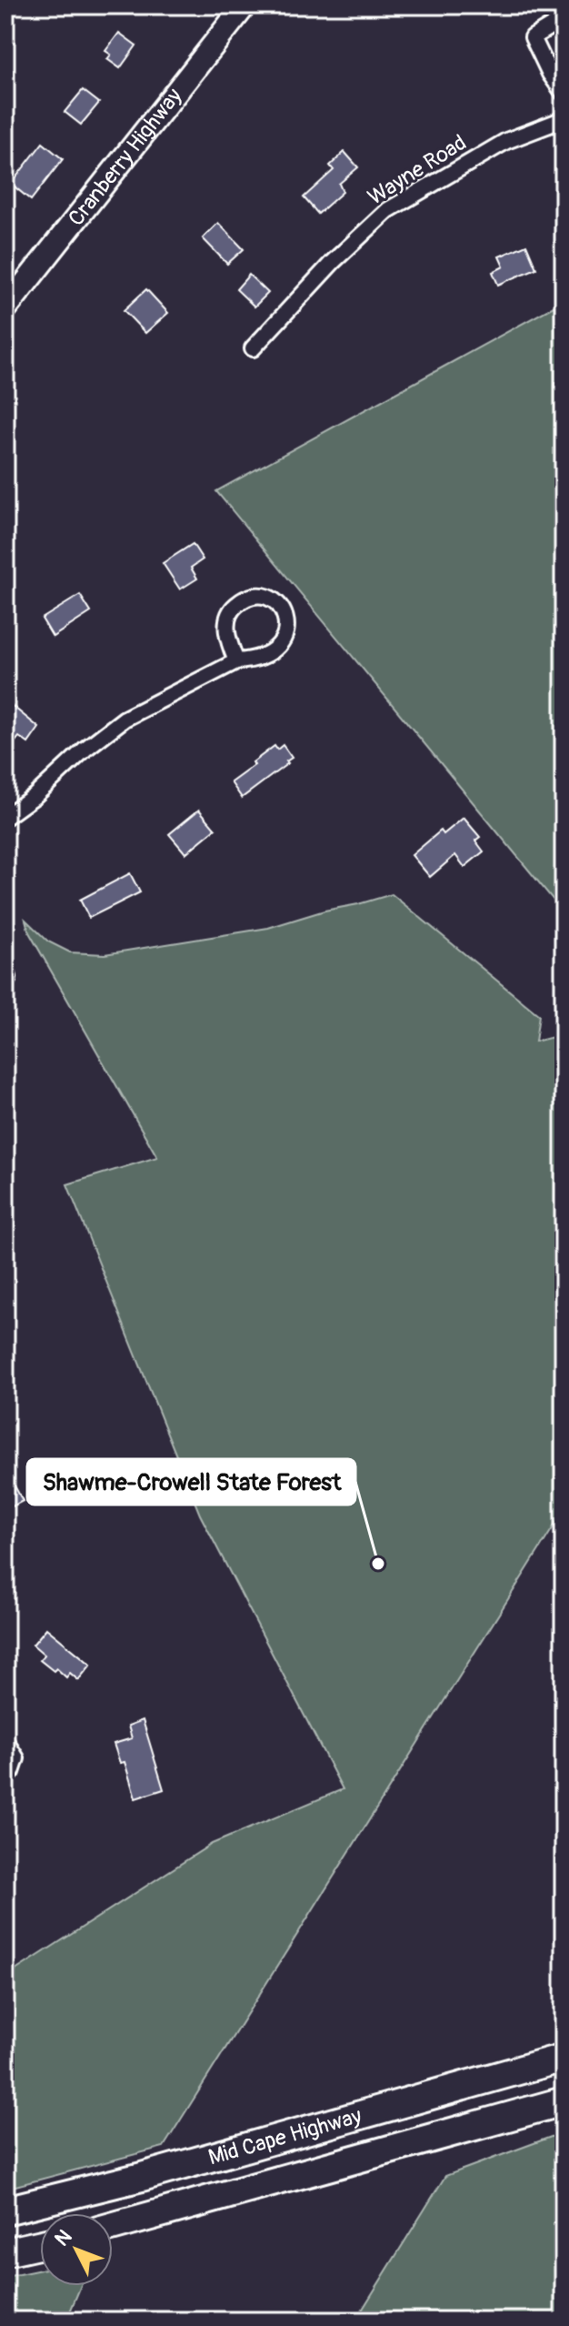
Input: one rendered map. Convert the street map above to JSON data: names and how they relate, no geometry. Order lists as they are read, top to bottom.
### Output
{
  "streets": {
    "highway": ["Mid Cape Highway"],
    "main road": ["Cranberry Highway"],
    "street": ["Wayne Road"]
  },
  "places": ["Shawme-Crowell State Forest"],
  "north": "top left"
}
